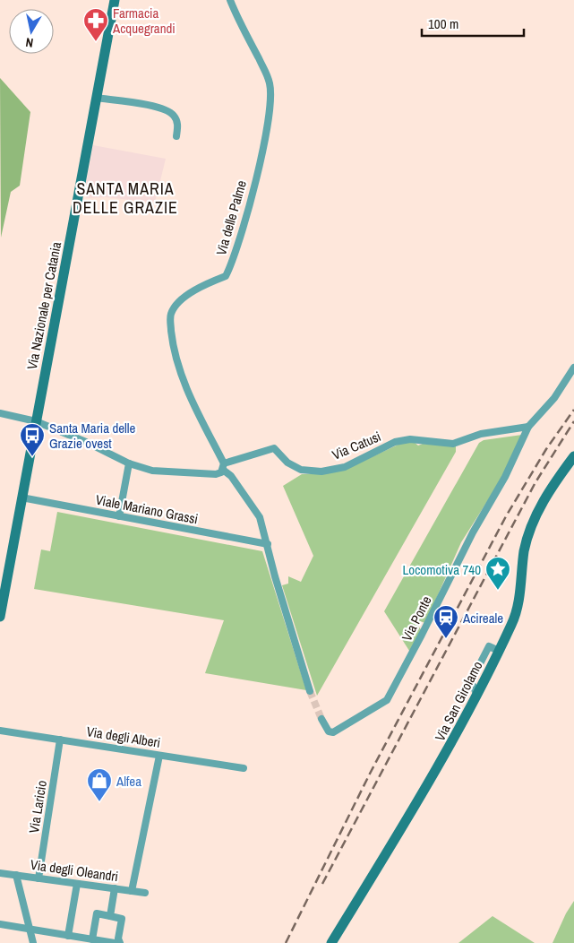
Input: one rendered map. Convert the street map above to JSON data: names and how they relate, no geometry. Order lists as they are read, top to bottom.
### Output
{
  "streets": {
    "main road": ["Via Nazionale per Catania", "Via San Girolamo"],
    "street": [
      "Via delle Palme",
      "Via Catusi",
      "Viale Mariano Grassi",
      "Via Ponte",
      "Via degli Alberi",
      "Via Laricio",
      "Via degli Oleandri"
    ]
  },
  "crossings": [
    ["Via delle Palme", "Via Catusi"],
    ["Via Nazionale per Catania", "Via Catusi"],
    ["Via Nazionale per Catania", "Viale Mariano Grassi"],
    ["Via Catusi", "Via Ponte"],
    ["Via degli Alberi", "Via Laricio"],
    ["Via Laricio", "Via degli Oleandri"]
  ],
  "districts": ["SANTA MARIA DELLE GRAZIE"],
  "places": {
    "pharmacy": ["Farmacia Acquegrandi"],
    "bus stop": ["Santa Maria delle Grazie ovest"],
    "place": ["Locomotiva 740"],
    "station": ["Acireale"],
    "shop": ["Alfea"]
  },
  "scale_bar": "100 m",
  "north": "bottom"
}
